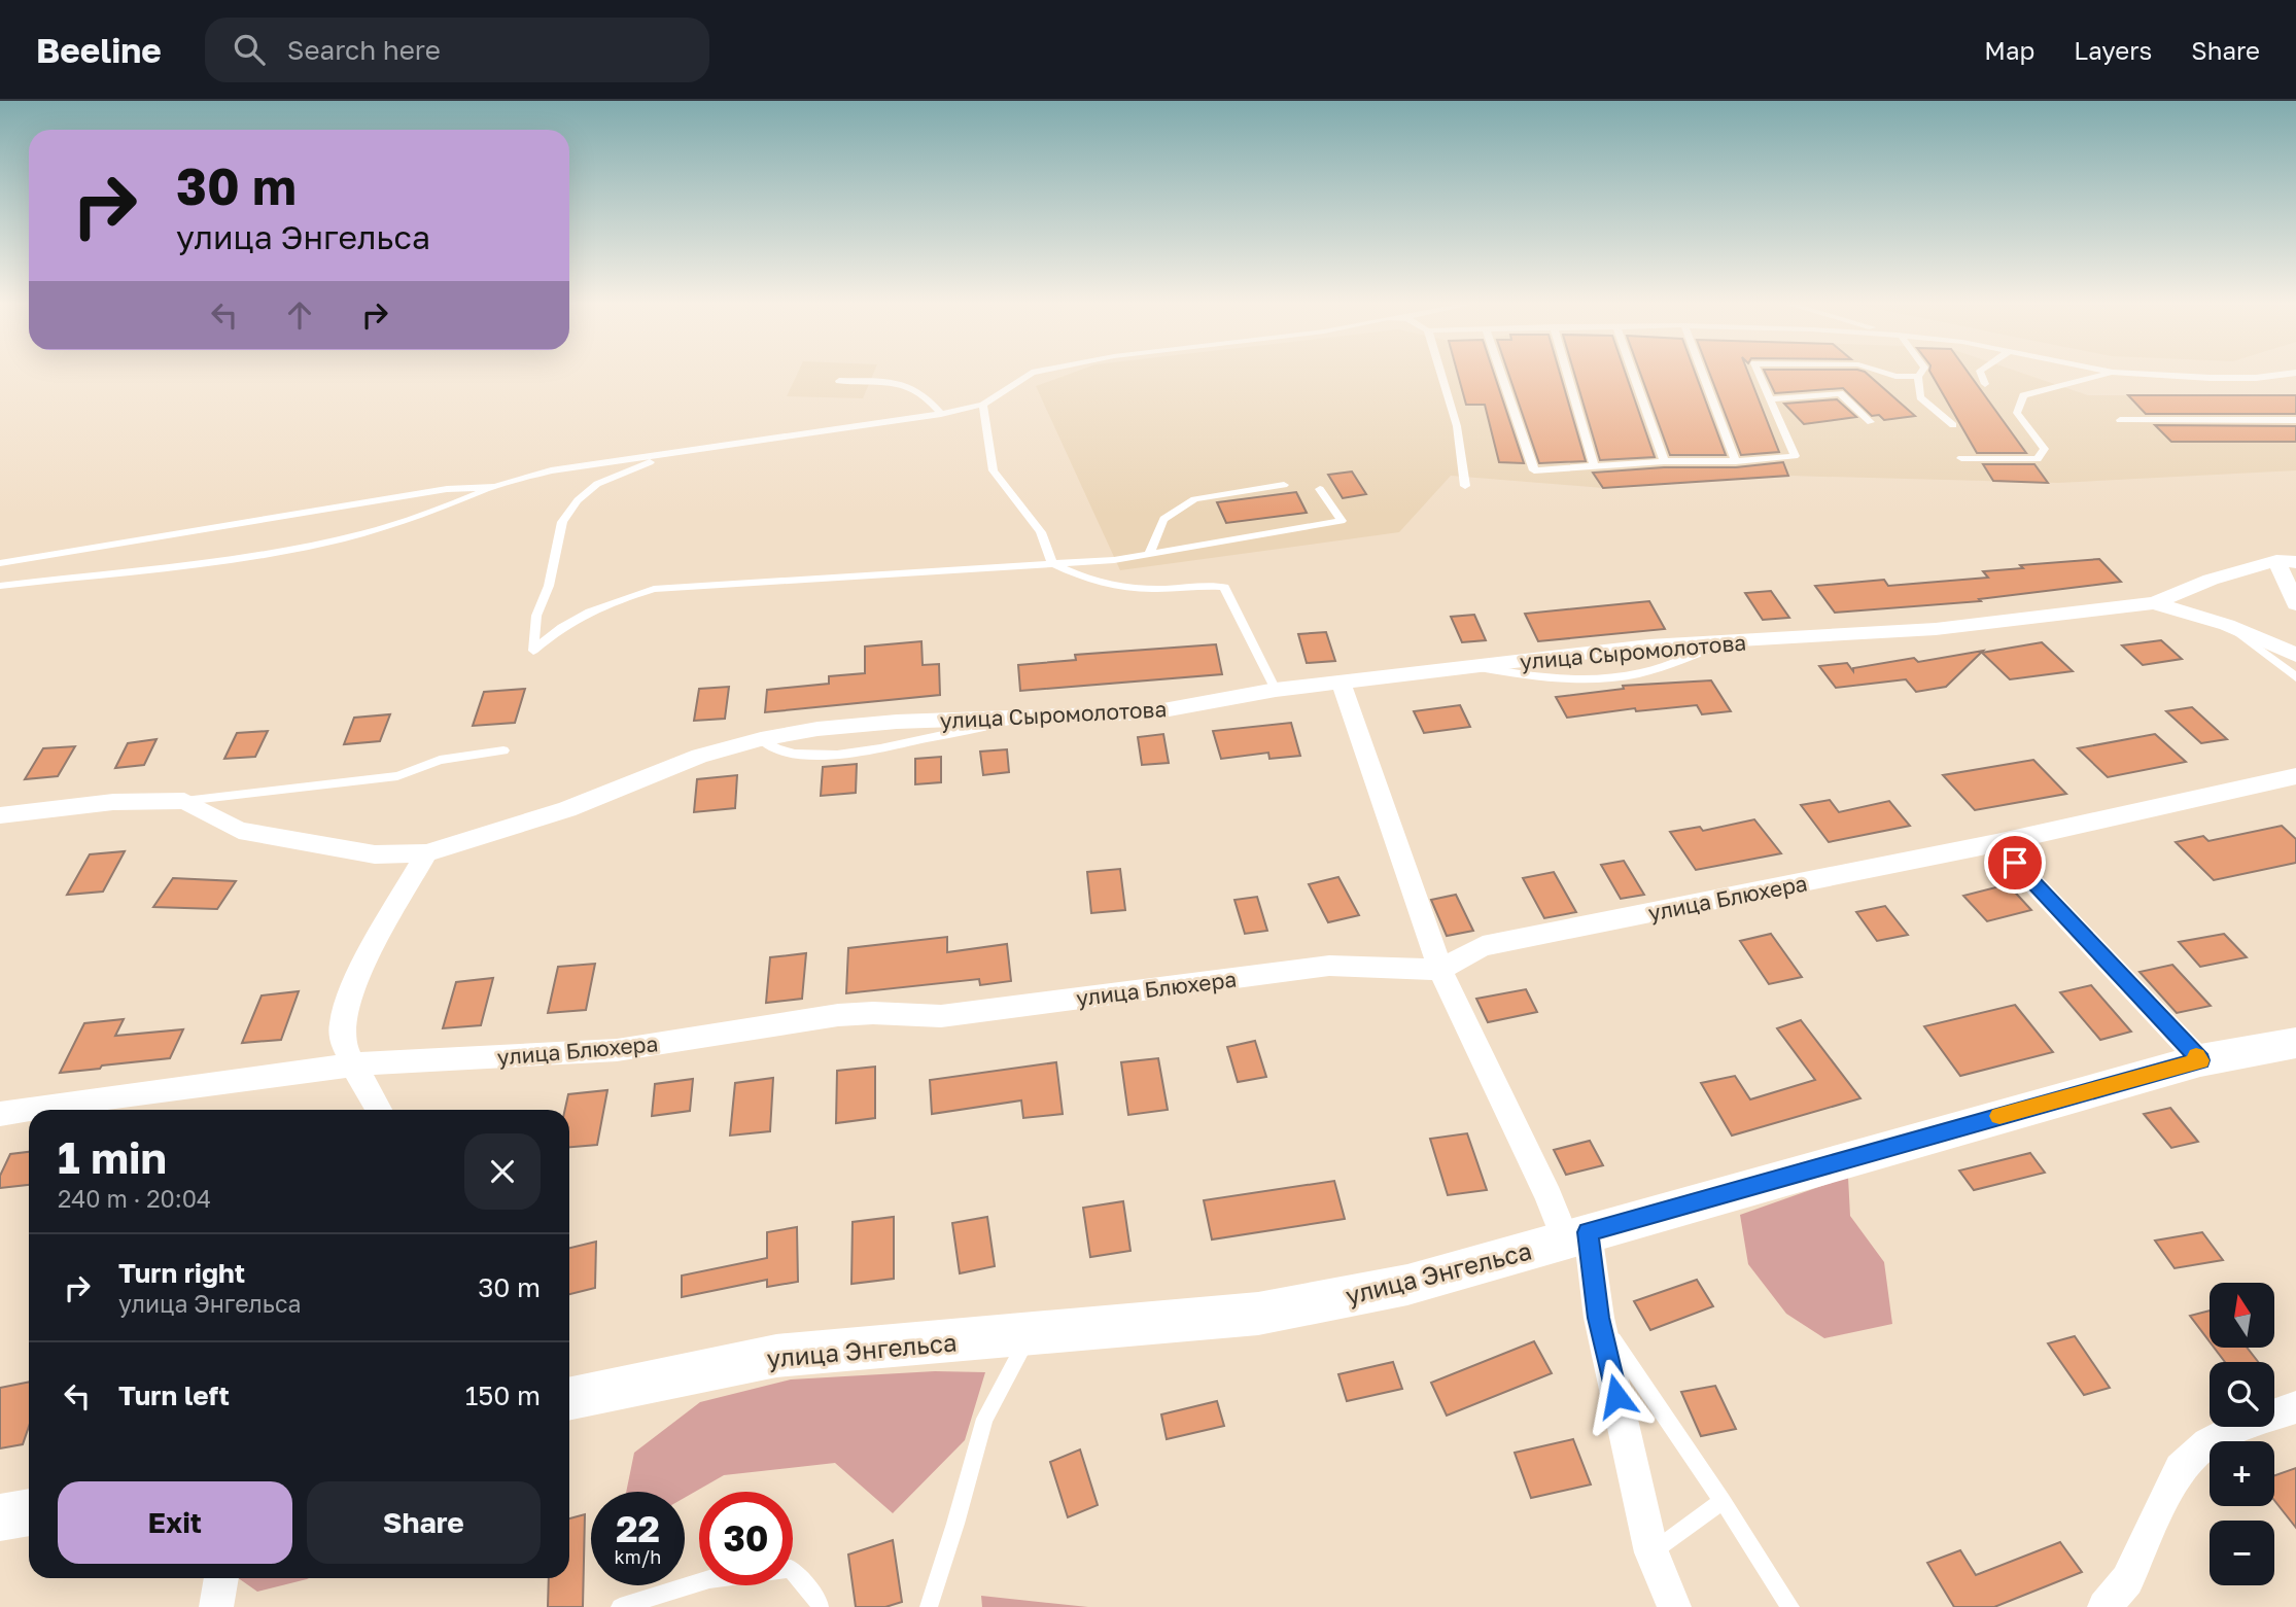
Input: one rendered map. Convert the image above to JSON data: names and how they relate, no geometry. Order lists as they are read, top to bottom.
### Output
{
  "streets": {
    "main road": ["улица Энгельса"],
    "street": ["улица Сыромолотова", "улица Блюхера"]
  },
  "north": "top",
  "page": {
    "header": "Beeline",
    "search": "Search here",
    "nav": ["Map", "Layers", "Share"],
    "turn": ["30 m", "улица Энгельса"],
    "heading": ["1 min", "240 m · 20:04"],
    "list": [
      {
        "name": "Turn right",
        "note": "улица Энгельса",
        "value": "30 m"
      },
      {
        "name": "Turn left",
        "value": "150 m"
      }
    ],
    "map_buttons": ["+", "−"],
    "buttons": ["Exit", "Share"],
    "speed": "22 km/h",
    "limit": "30"
  }
}
